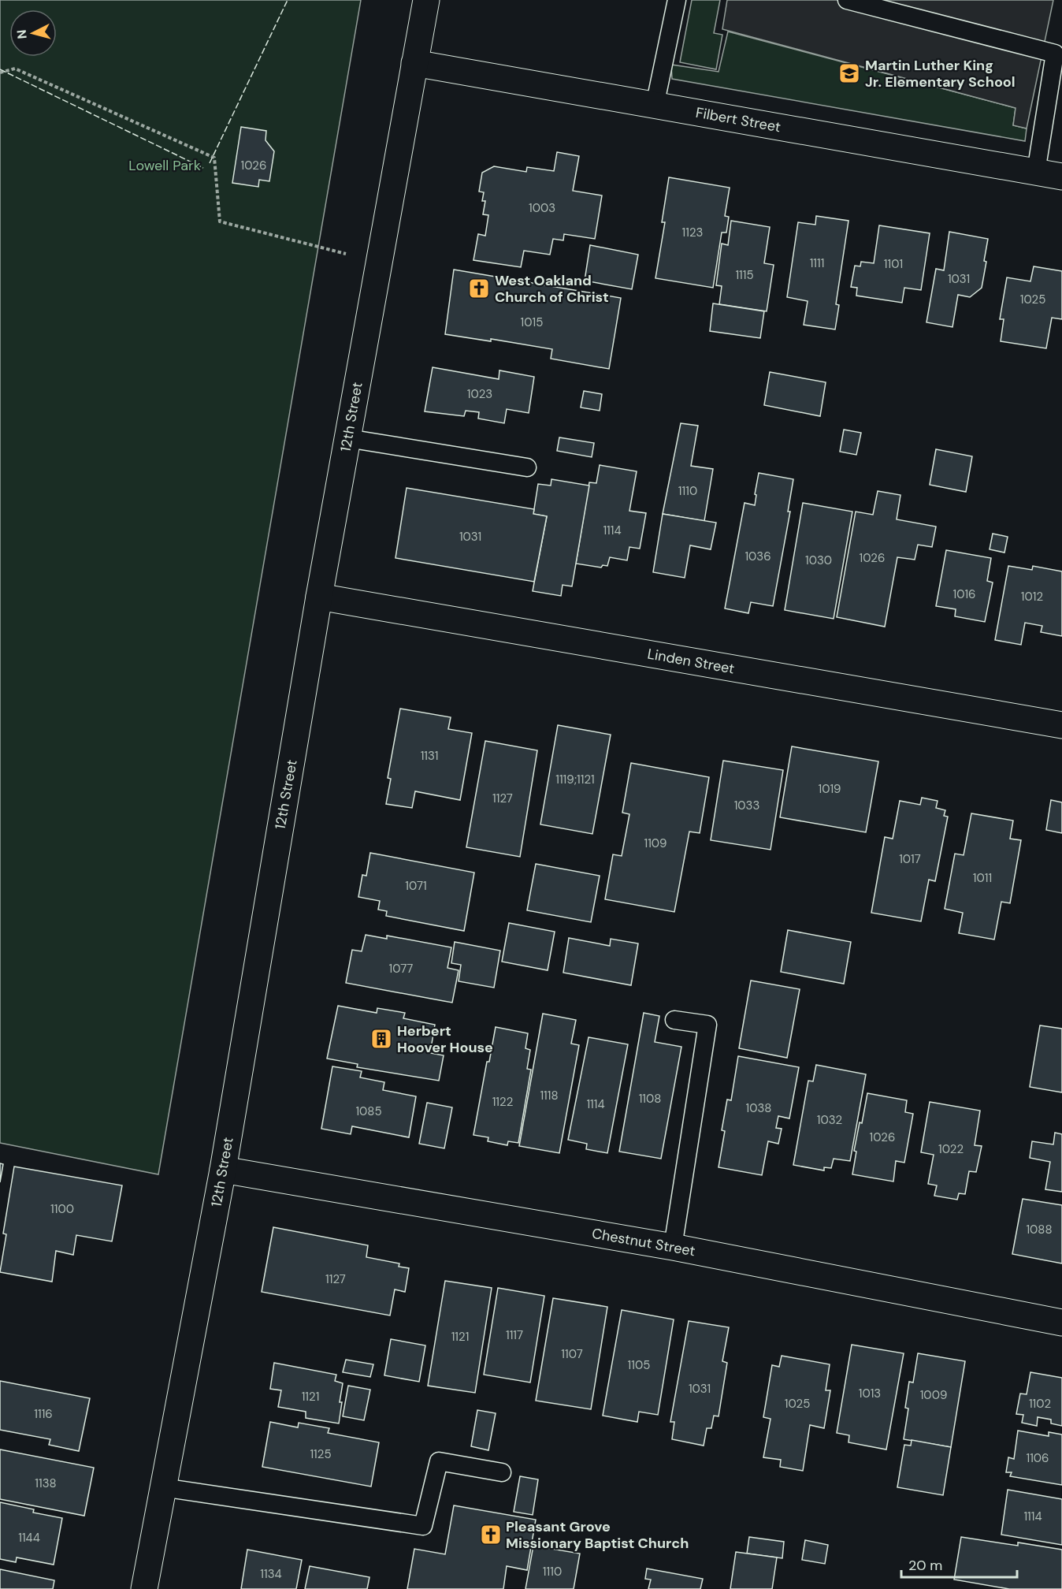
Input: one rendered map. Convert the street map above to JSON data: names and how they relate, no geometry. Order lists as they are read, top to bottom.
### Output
{
  "streets": {
    "street": [
      "Filbert Street",
      "12th Street",
      "Linden Street",
      "Chestnut Street"
    ]
  },
  "crossings": [
    ["Filbert Street", "12th Street"],
    ["12th Street", "Linden Street"],
    ["12th Street", "Chestnut Street"]
  ],
  "parks": ["Lowell Park"],
  "places": {
    "school or university": ["Martin Luther King Jr. Elementary School"],
    "church": ["West Oakland Church of Christ", "Pleasant Grove Missionary Baptist Church"],
    "building": ["Herbert Hoover House"]
  },
  "house_numbers": [
    "1026",
    "1003",
    "1123",
    "1111",
    "1101",
    "1115",
    "1031",
    "1025",
    "1015",
    "1023",
    "1110",
    "1114",
    "1031",
    "1036",
    "1026",
    "1030",
    "1016",
    "1012",
    "1131",
    "1119;1121",
    "1019",
    "1127",
    "1033",
    "1109",
    "1017",
    "1011",
    "1071",
    "1077",
    "1118",
    "1108",
    "1122",
    "1114",
    "1038",
    "1085",
    "1032",
    "1026",
    "1022",
    "1100",
    "1088",
    "1127",
    "1117",
    "1121",
    "1107",
    "1105",
    "1031",
    "1013",
    "1009",
    "1121",
    "1025",
    "1102",
    "1116",
    "1125",
    "1106",
    "1138",
    "1114",
    "1144",
    "1110",
    "1134"
  ],
  "scale_bar": "20 m",
  "north": "left"
}
